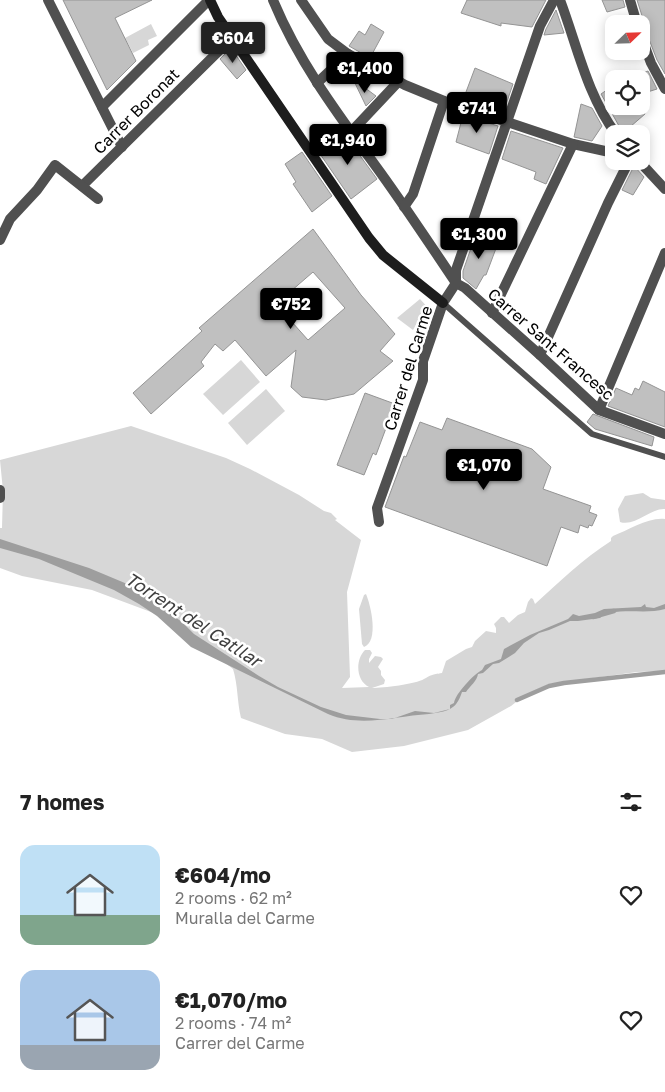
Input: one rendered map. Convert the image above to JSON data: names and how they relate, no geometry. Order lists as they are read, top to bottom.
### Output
{
  "streets": {
    "street": ["Carrer Boronat", "Carrer Sant Francesc", "Carrer del Carme"]
  },
  "crossings": [
    ["Carrer Sant Francesc", "Carrer del Carme"]
  ],
  "water": ["Torrent del Catllar"],
  "north": "top right",
  "page": {
    "price": [
      "€604",
      "€1,400",
      "€741",
      "€1,940",
      "€1,300",
      "€752",
      "€1,070"
    ],
    "heading": "7 homes",
    "list": [
      {
        "name": "€604/mo",
        "note": "2 rooms · 62 m² · Muralla del Carme"
      },
      {
        "name": "€1,070/mo",
        "note": "2 rooms · 74 m² · Carrer del Carme"
      }
    ]
  }
}
